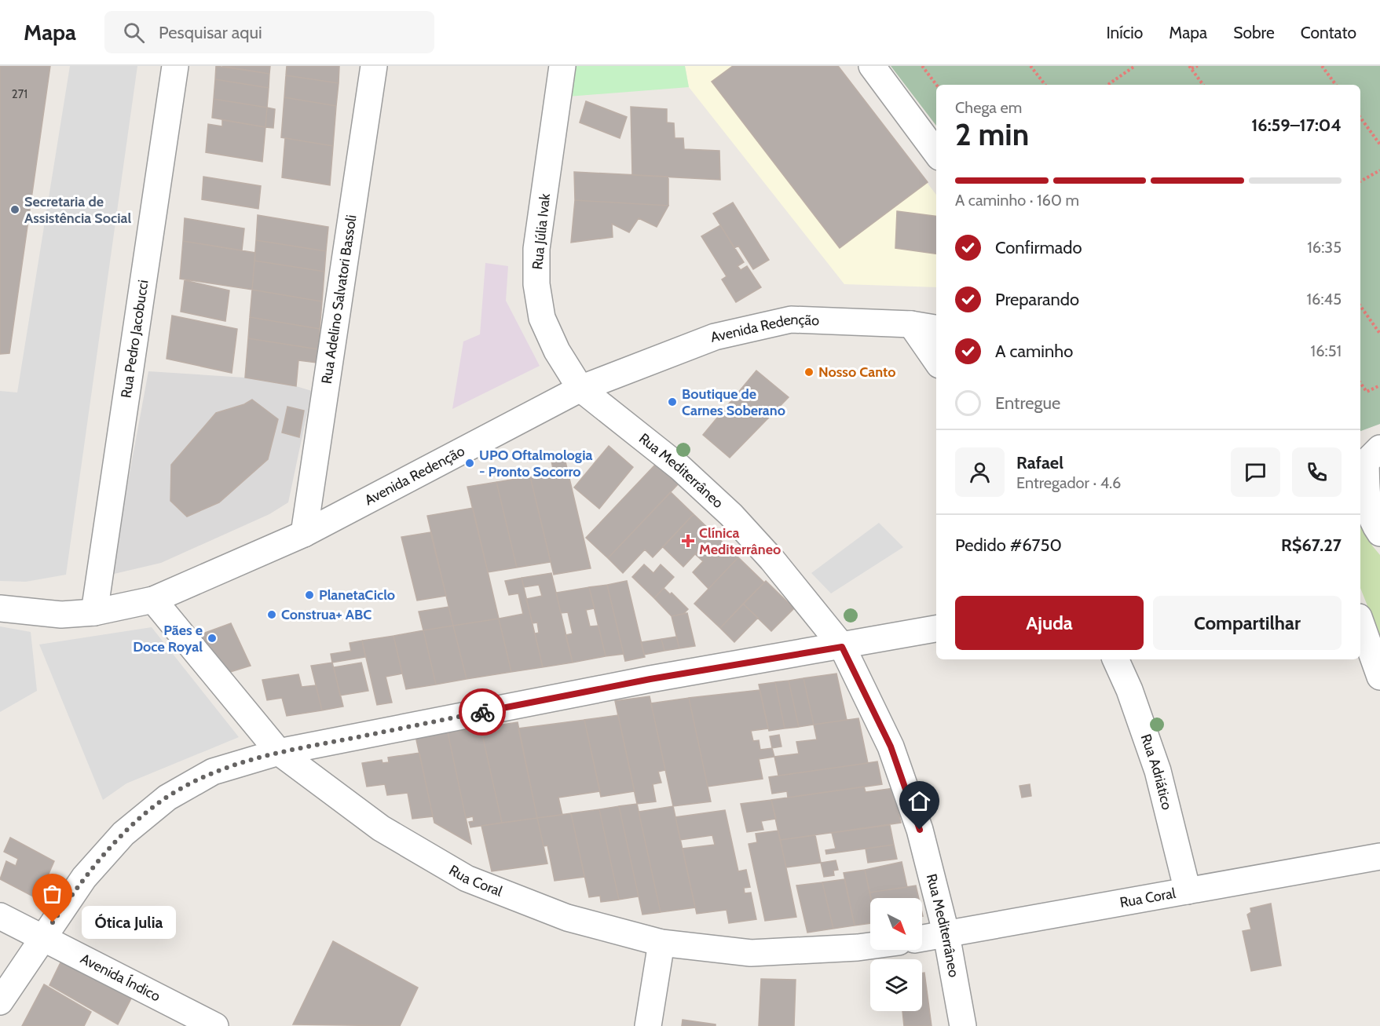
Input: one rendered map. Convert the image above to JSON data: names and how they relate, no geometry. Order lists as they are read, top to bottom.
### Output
{
  "streets": {
    "street": [
      "Rua Júlia Ivak",
      "Rua Adelino Salvatori Bassoli",
      "Avenida Redenção",
      "Rua Pedro Jacobucci",
      "Rua Mediterrâneo",
      "Rua Adriático",
      "Rua Coral",
      "Avenida Índico"
    ]
  },
  "crossings": [
    ["Rua Júlia Ivak", "Avenida Redenção"],
    ["Rua Júlia Ivak", "Rua Mediterrâneo"],
    ["Rua Adelino Salvatori Bassoli", "Avenida Redenção"],
    ["Avenida Redenção", "Rua Pedro Jacobucci"],
    ["Avenida Redenção", "Rua Mediterrâneo"],
    ["Avenida Redenção", "Rua Coral"],
    ["Rua Mediterrâneo", "Rua Coral"],
    ["Rua Adriático", "Rua Coral"]
  ],
  "places": {
    "other": [
      "Secretaria de Assistência Social",
      "Nosso Canto",
      "Boutique de Carnes Soberano",
      "UPO Oftalmologia - Pronto Socorro",
      "PlanetaCiclo",
      "Construa+ ABC",
      "Pães e Doce Royal",
      "Ótica Julia"
    ],
    "health": ["Clínica Mediterrâneo"]
  },
  "house_numbers": ["271"],
  "north": "bottom right",
  "page": {
    "header": "Mapa",
    "search": "Pesquisar aqui",
    "nav": [
      "Início",
      "Mapa",
      "Sobre",
      "Contato"
    ],
    "heading": ["2 min", "Chega em", "16:59–17:04"],
    "panel": [
      "Rafael",
      "Entregador · 4.6",
      "Pedido #6750",
      "R$67.27"
    ],
    "bar": "A caminho · 160 m",
    "list": [
      ["Confirmado", "16:35"],
      ["Preparando", "16:45"],
      ["A caminho", "16:51"],
      "Entregue"
    ],
    "buttons": ["Ajuda", "Compartilhar"],
    "bubble": "Ótica Julia"
  }
}
